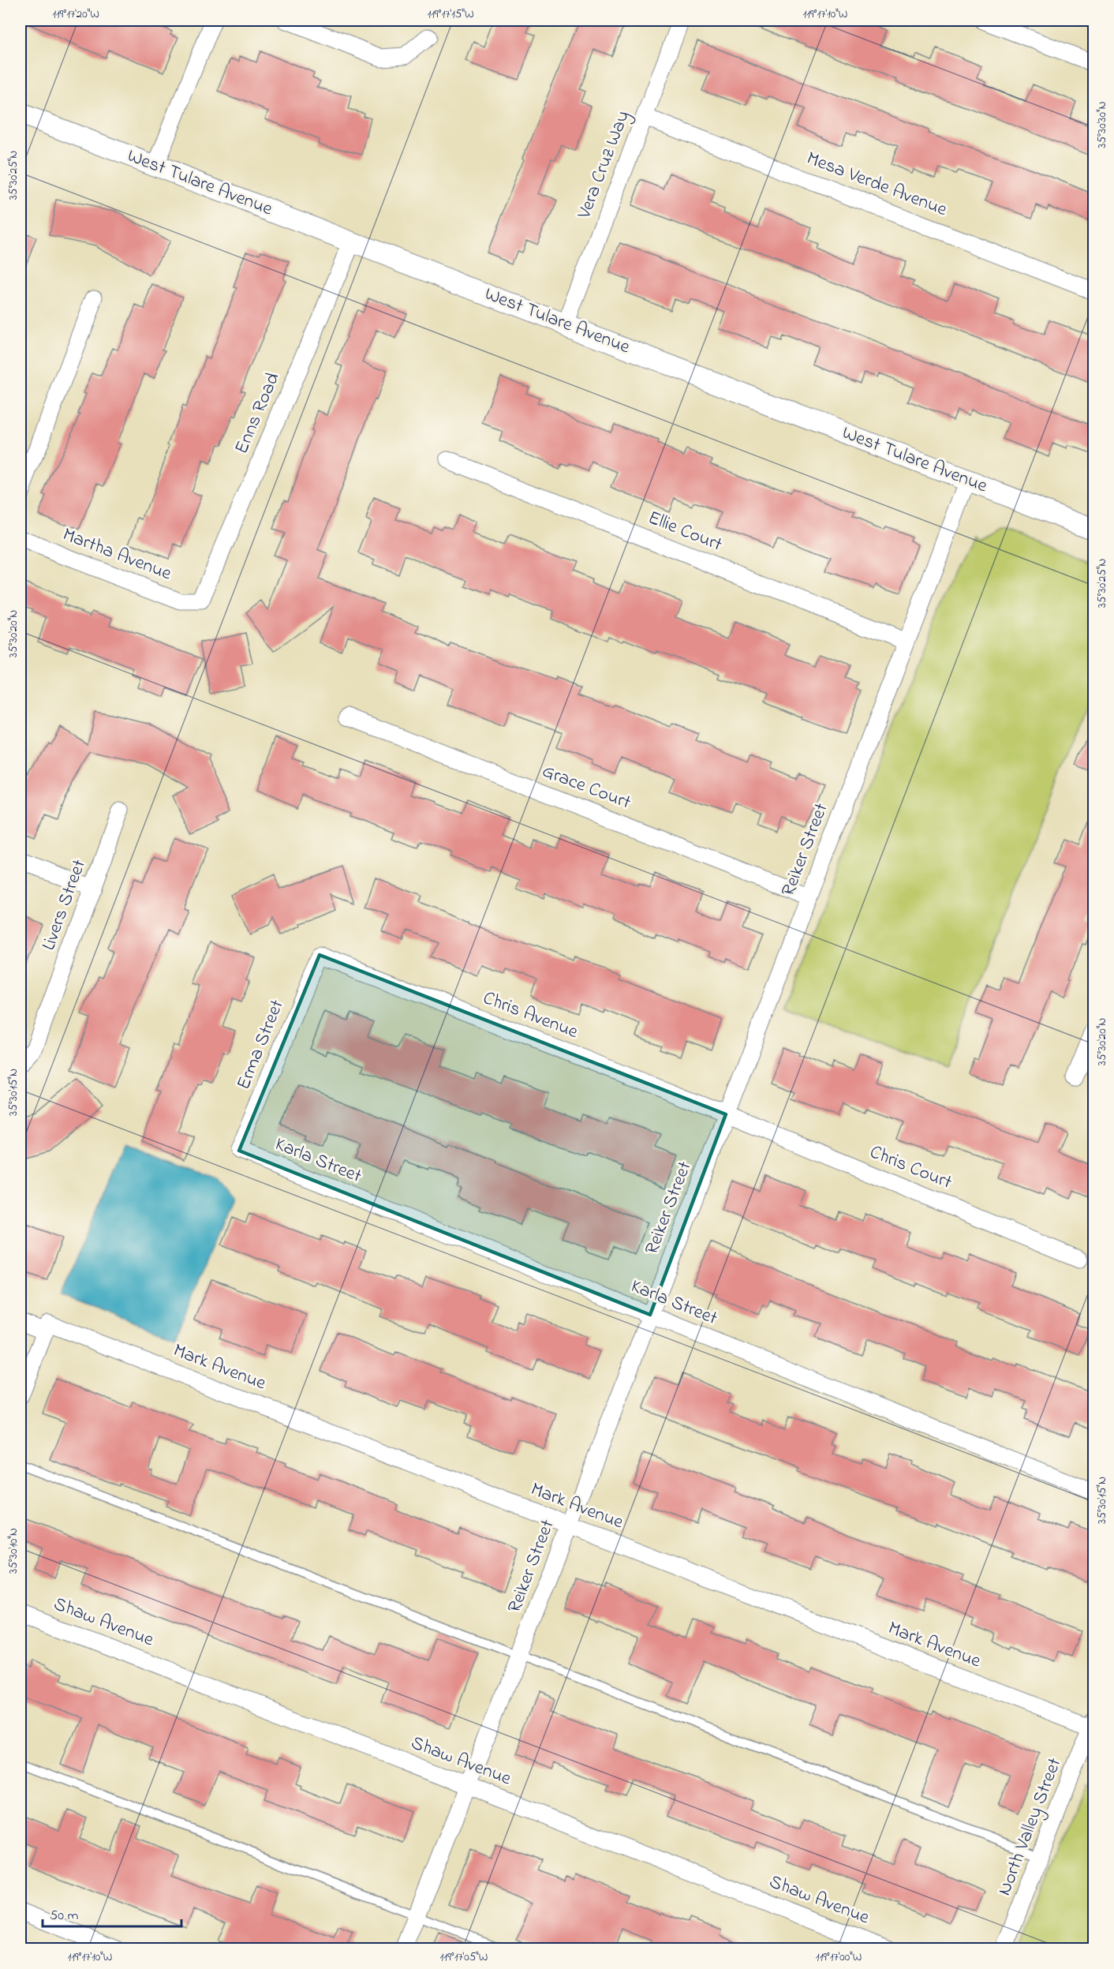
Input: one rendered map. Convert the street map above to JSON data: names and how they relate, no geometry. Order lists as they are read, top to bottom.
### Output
{
  "streets": {
    "street": [
      "Vera Cruz Way",
      "West Tulare Avenue",
      "Mesa Verde Avenue",
      "Enns Road",
      "Ellie Court",
      "Martha Avenue",
      "Grace Court",
      "Reiker Street",
      "Livers Street",
      "Chris Avenue",
      "Erma Street",
      "Karla Street",
      "Chris Court",
      "Mark Avenue",
      "Shaw Avenue",
      "North Valley Street"
    ]
  },
  "crossings": [
    ["Vera Cruz Way", "West Tulare Avenue"],
    ["Vera Cruz Way", "Mesa Verde Avenue"],
    ["West Tulare Avenue", "Enns Road"],
    ["West Tulare Avenue", "Reiker Street"],
    ["Enns Road", "Martha Avenue"],
    ["Ellie Court", "Reiker Street"],
    ["Grace Court", "Reiker Street"],
    ["Reiker Street", "Chris Avenue"],
    ["Reiker Street", "Karla Street"],
    ["Reiker Street", "Chris Court"],
    ["Reiker Street", "Mark Avenue"],
    ["Reiker Street", "Shaw Avenue"],
    ["Chris Avenue", "Erma Street"],
    ["Chris Avenue", "Chris Court"],
    ["Erma Street", "Karla Street"],
    ["Mark Avenue", "North Valley Street"]
  ],
  "scale_bar": "50 m",
  "coordinates": [
    "119°17'20\"W",
    "119°17'15\"W",
    "119°17'10\"W",
    "35°30'30\"N",
    "35°30'25\"N",
    "35°30'20\"N",
    "35°30'15\"N",
    "35°30'10\"N",
    "119°17'05\"W",
    "119°17'00\"W"
  ]
}
